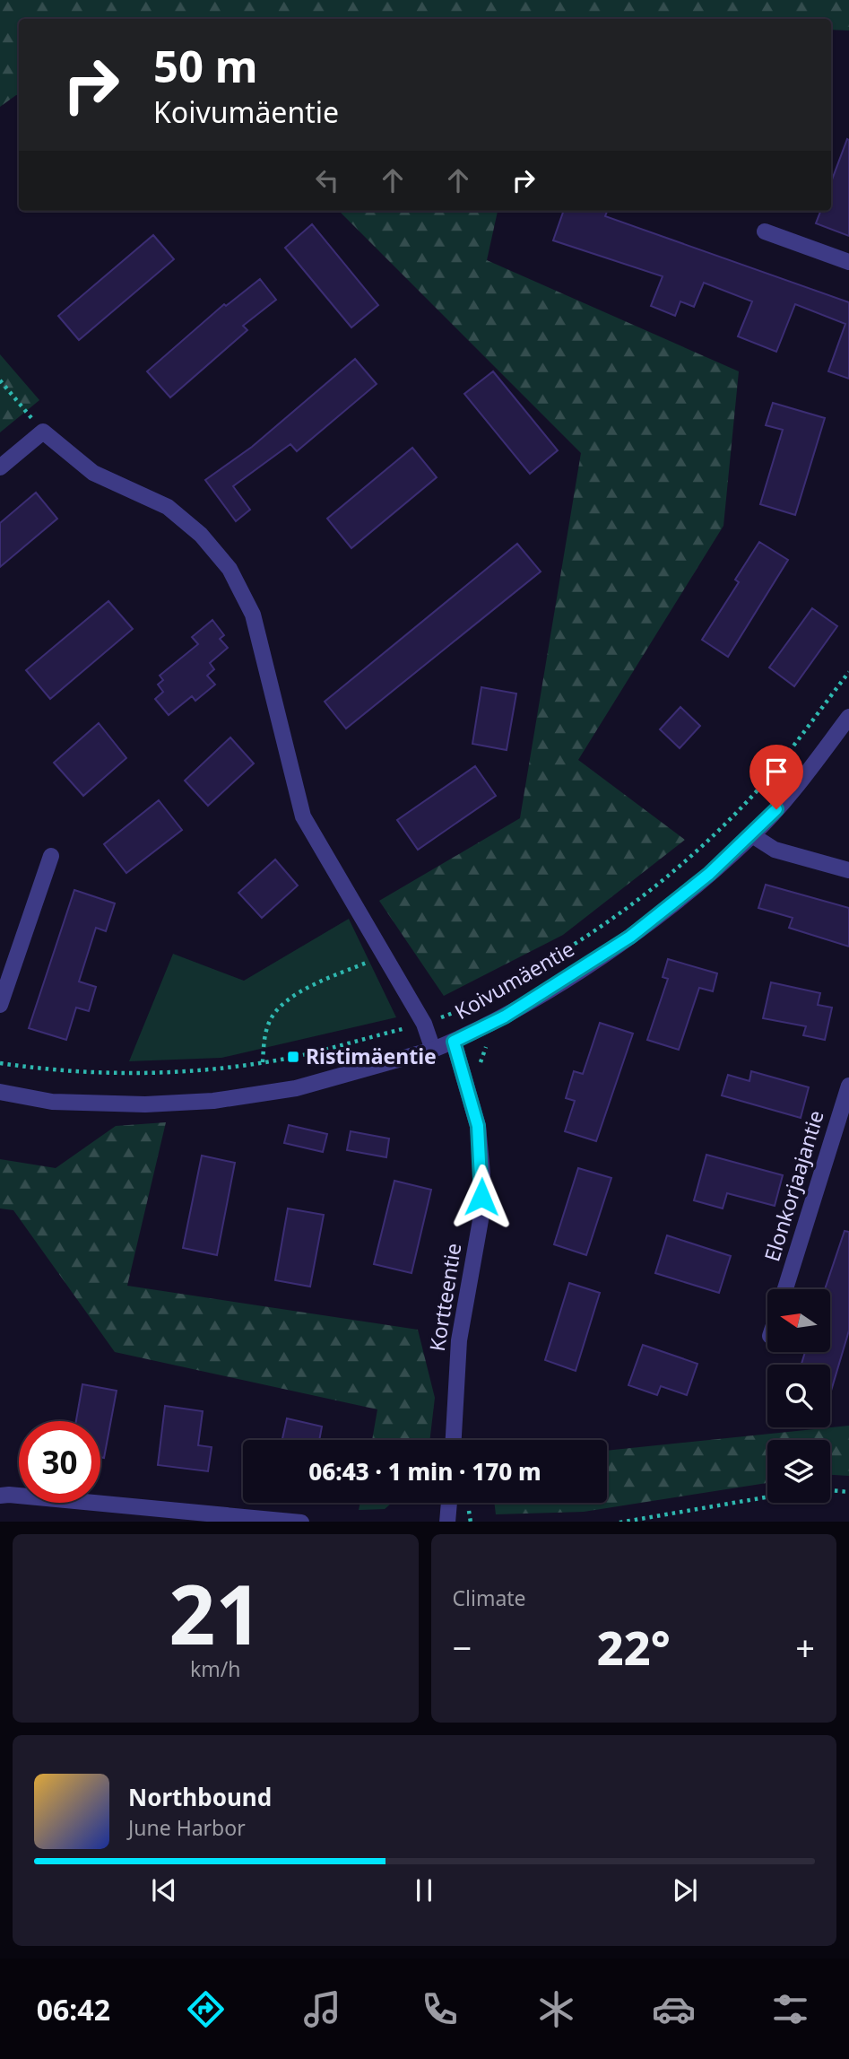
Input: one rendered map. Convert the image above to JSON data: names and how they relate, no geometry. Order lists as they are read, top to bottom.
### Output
{
  "streets": {
    "street": ["Koivumäentie", "Elonkorjaajantie", "Kortteentie"]
  },
  "crossings": [
    ["Koivumäentie", "Kortteentie"]
  ],
  "places": {
    "transit": ["Ristimäentie"]
  },
  "north": "left",
  "page": {
    "turn": ["50 m", "Koivumäentie"],
    "limit": "30",
    "trip": "06:43 · 1 min · 170 m",
    "tile": [
      ["21", "km/h"],
      "Climate"
    ],
    "heat": ["−", "22°", "+"],
    "song": ["Northbound", "June Harbor"],
    "tabs": "06:42"
  }
}
